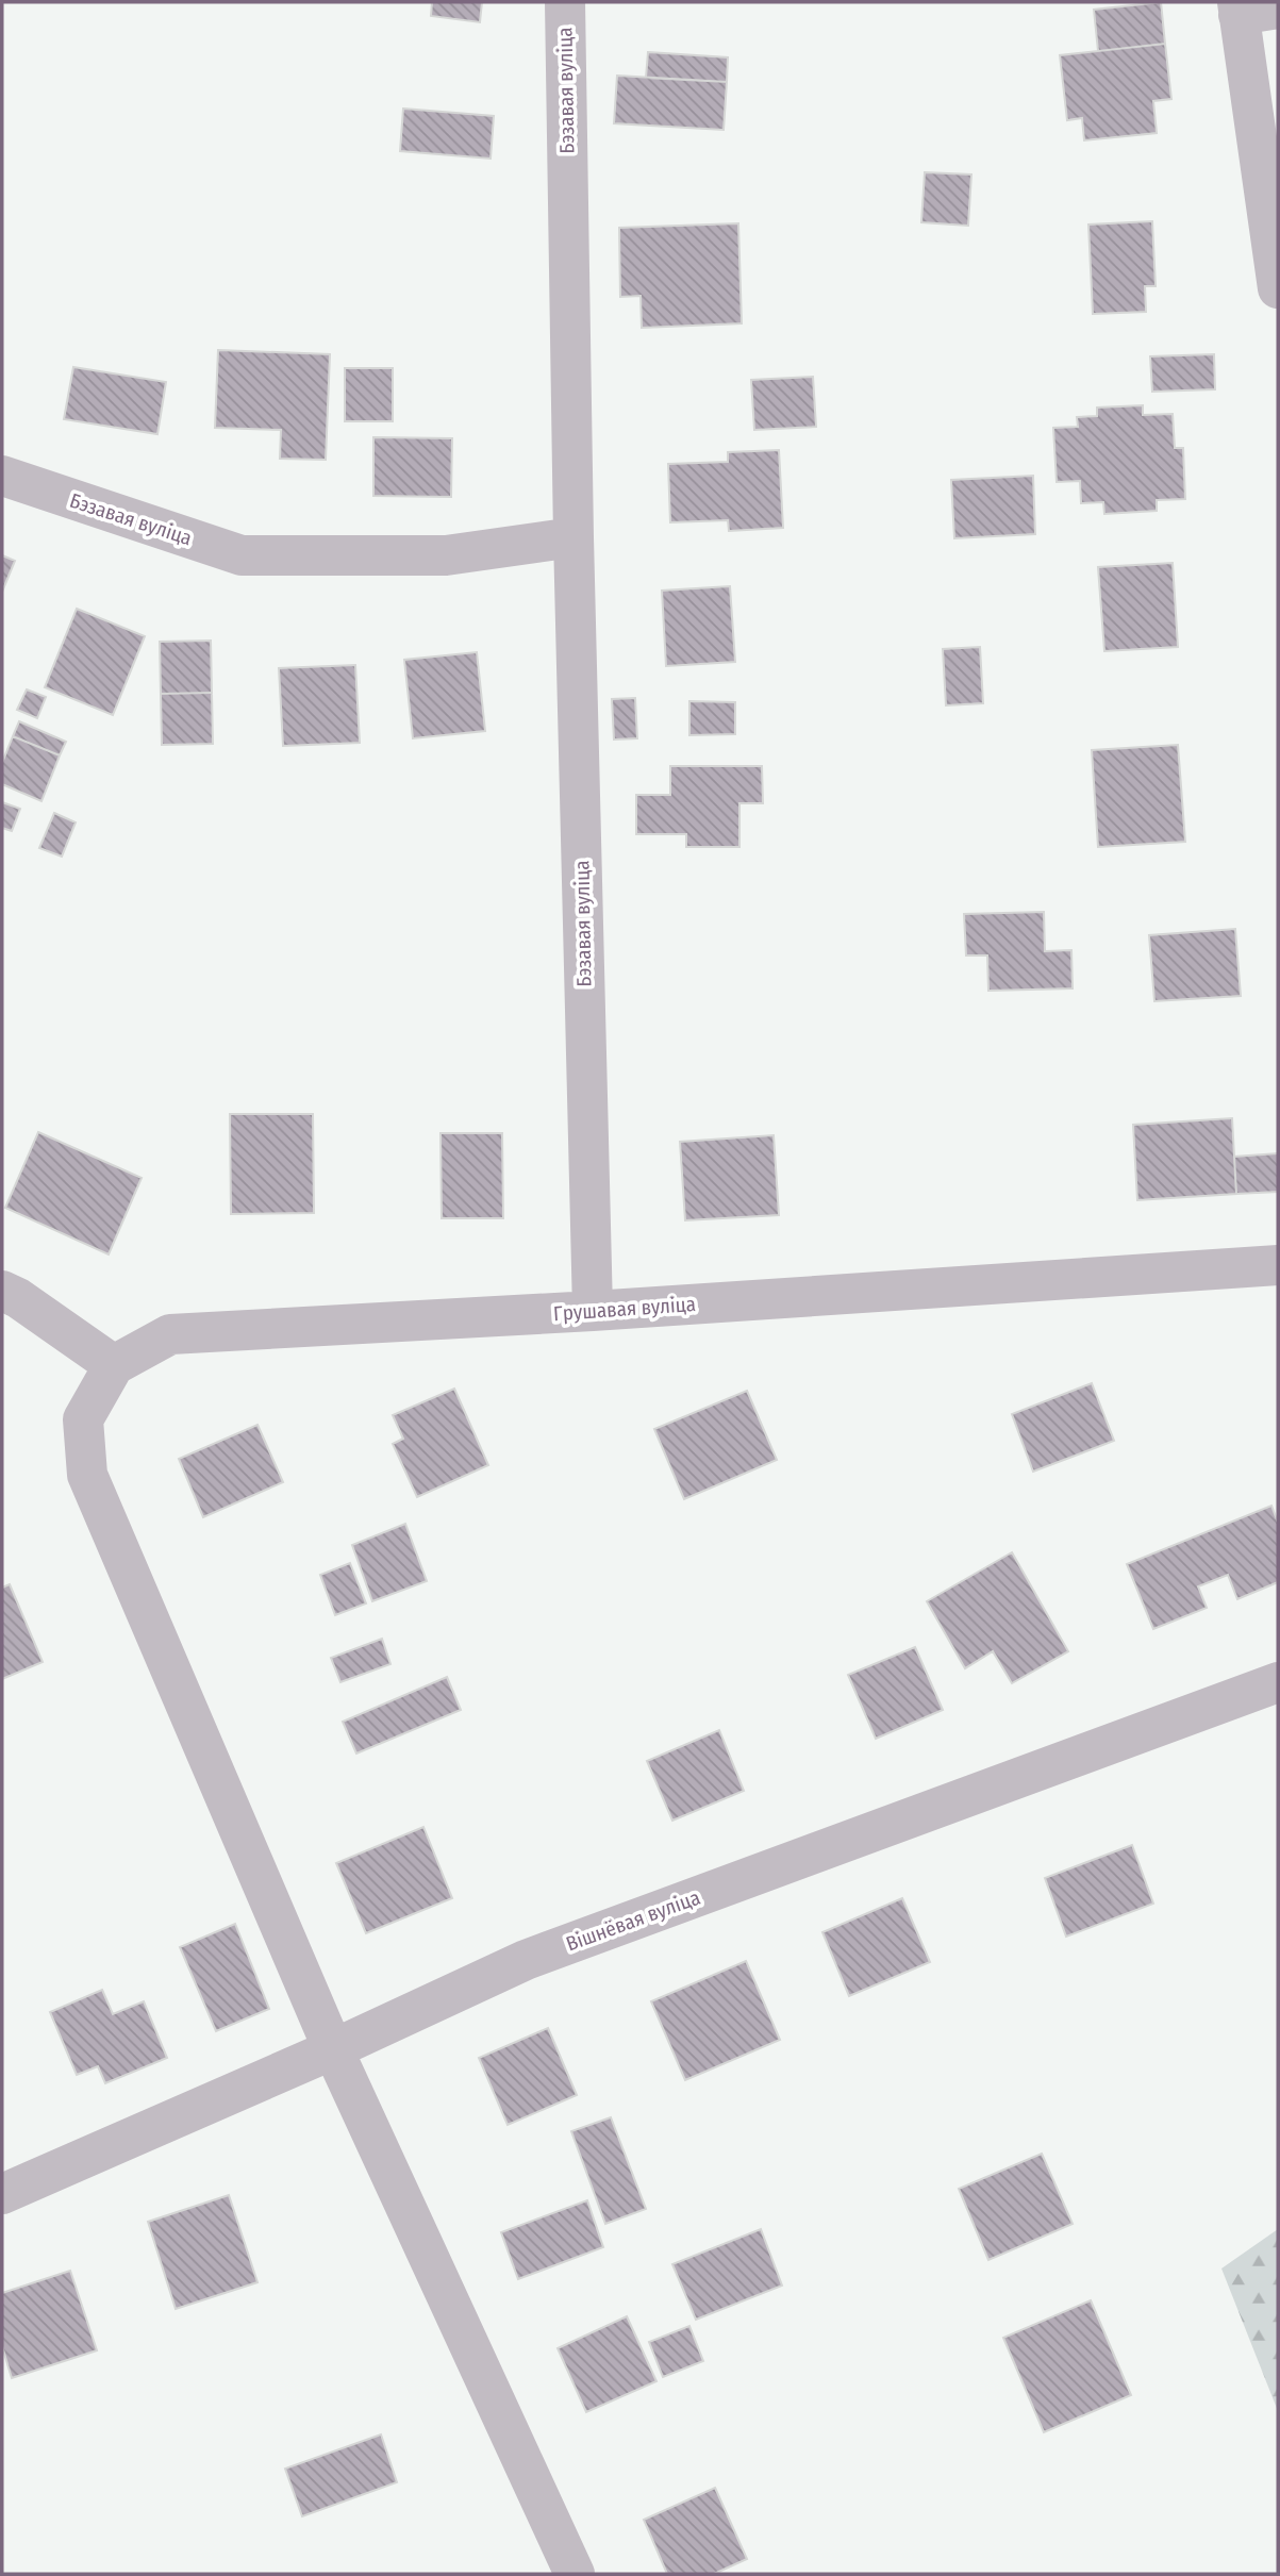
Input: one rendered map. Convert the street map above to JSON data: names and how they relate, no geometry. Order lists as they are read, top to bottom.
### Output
{
  "streets": {
    "street": ["Бэзавая вуліца", "Грушавая вуліца", "Вішнёвая вуліца"]
  },
  "crossings": [
    ["Бэзавая вуліца", "Грушавая вуліца"]
  ]
}
